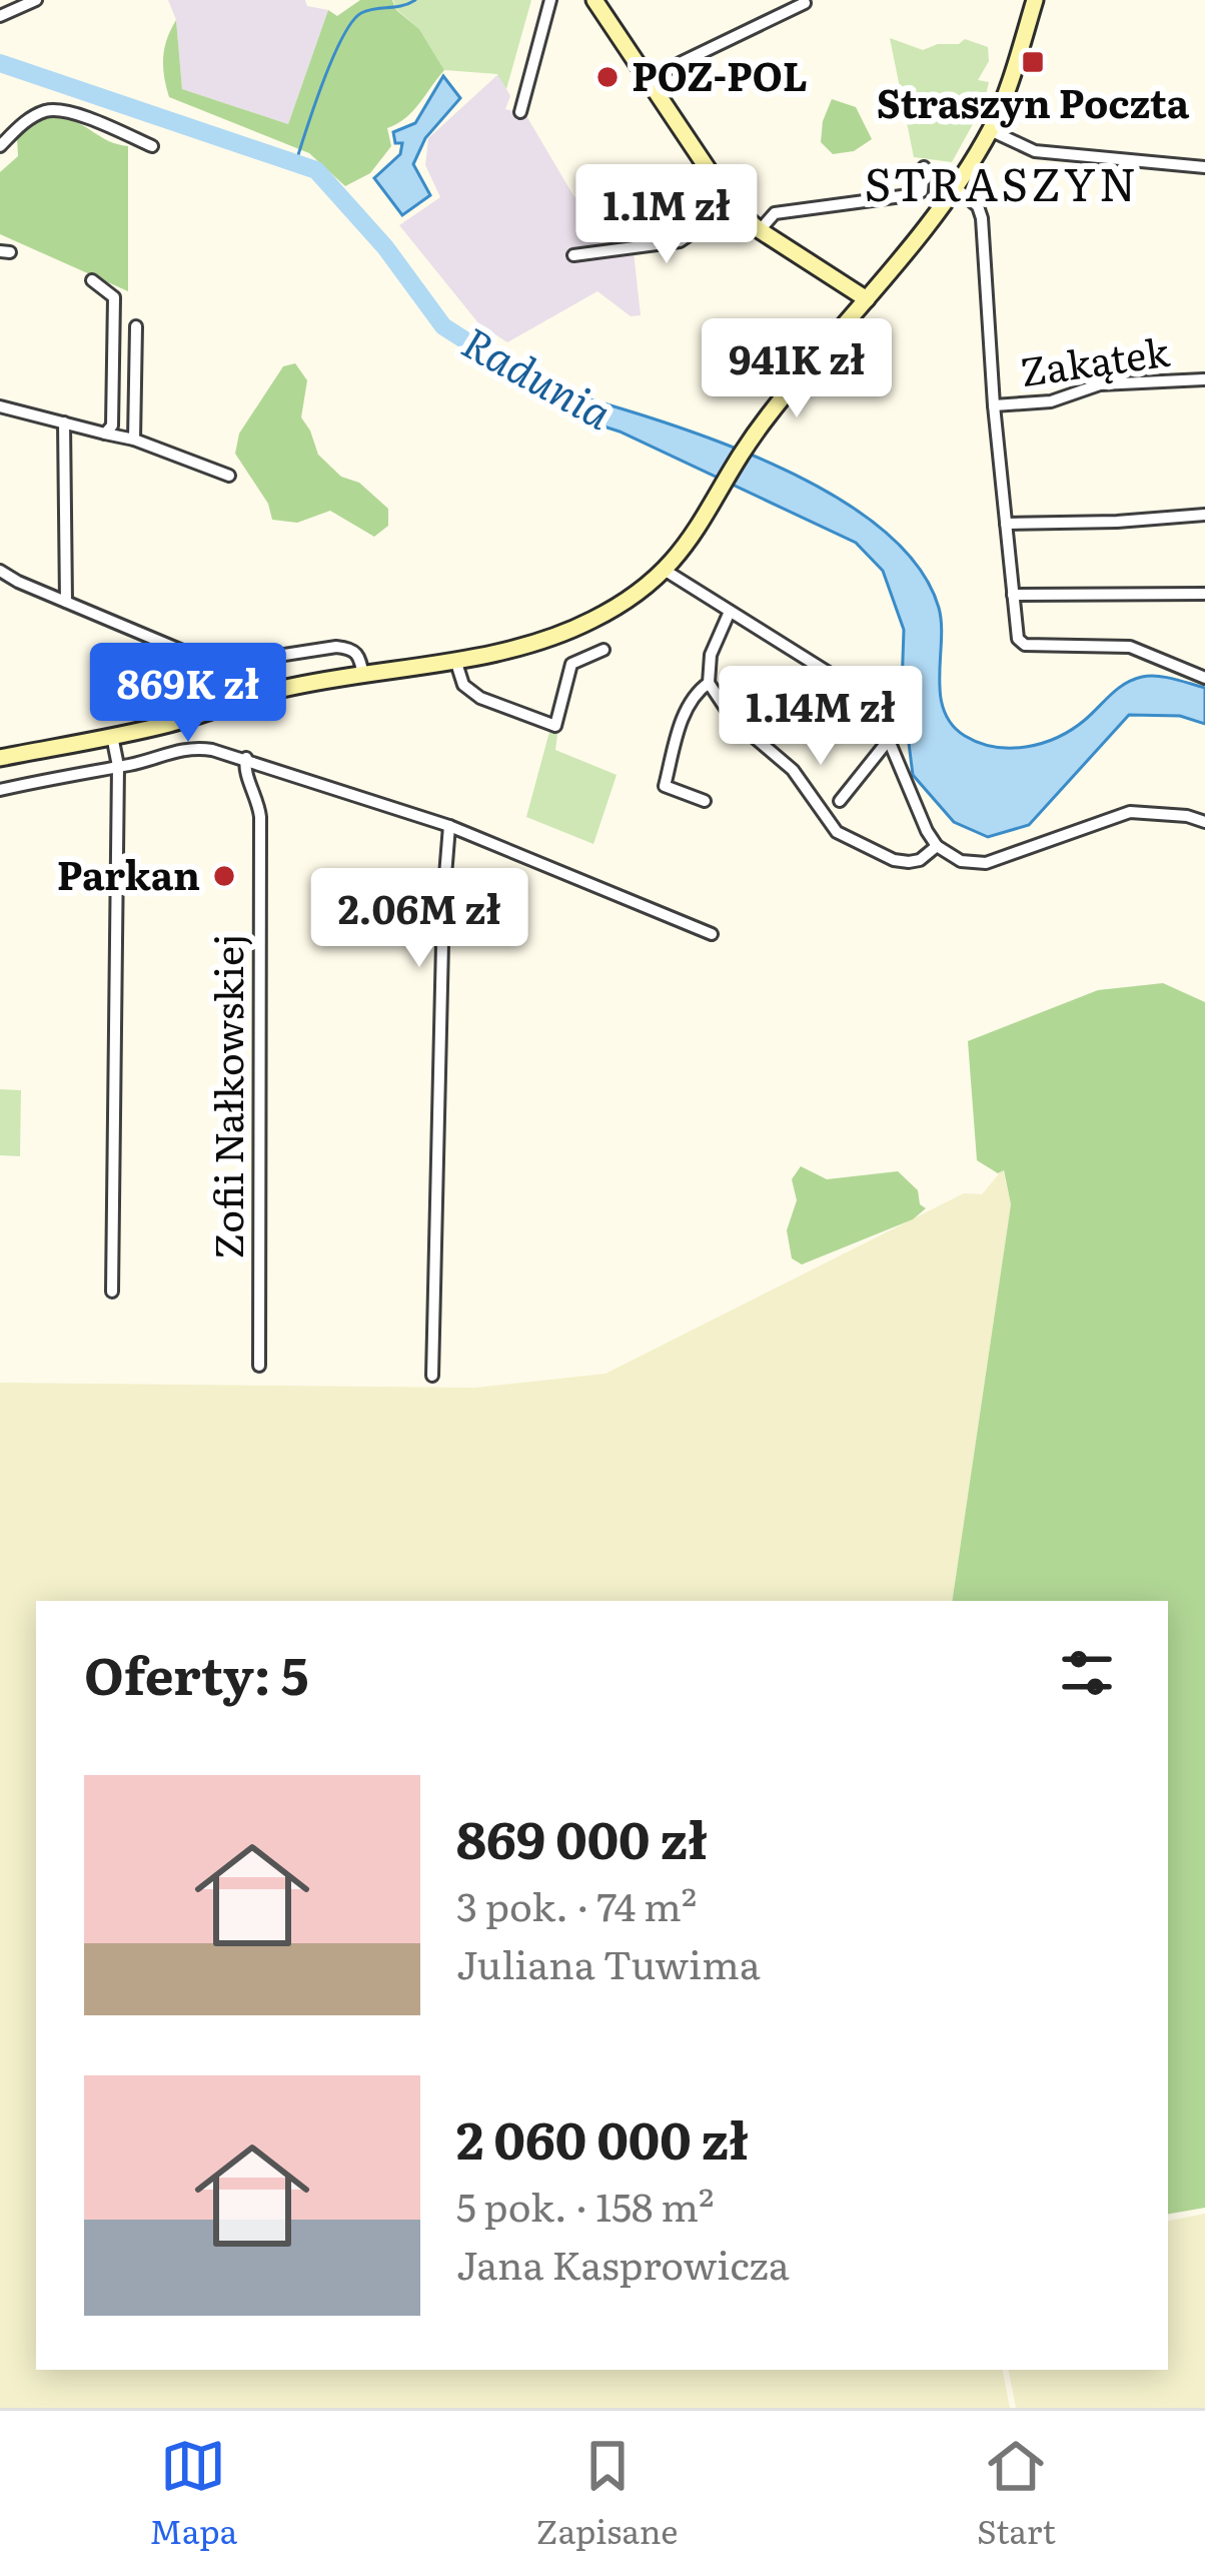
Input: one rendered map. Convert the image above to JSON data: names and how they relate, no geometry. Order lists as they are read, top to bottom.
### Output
{
  "streets": {
    "street": ["Zakątek", "Zofii Nałkowskiej"]
  },
  "districts": ["STRASZYN"],
  "water": ["Radunia"],
  "places": {
    "transit": ["Straszyn Poczta"],
    "other": ["POZ-POL", "Parkan"]
  },
  "page": {
    "price": [
      "1.1M zł",
      "941K zł",
      "869K zł",
      "1.14M zł",
      "2.06M zł"
    ],
    "heading": "Oferty: 5",
    "list": [
      {
        "name": "869 000 zł",
        "note": "3 pok. · 74 m² · Juliana Tuwima"
      },
      {
        "name": "2 060 000 zł",
        "note": "5 pok. · 158 m² · Jana Kasprowicza"
      }
    ],
    "tabs": ["Mapa", "Zapisane", "Start"]
  }
}
